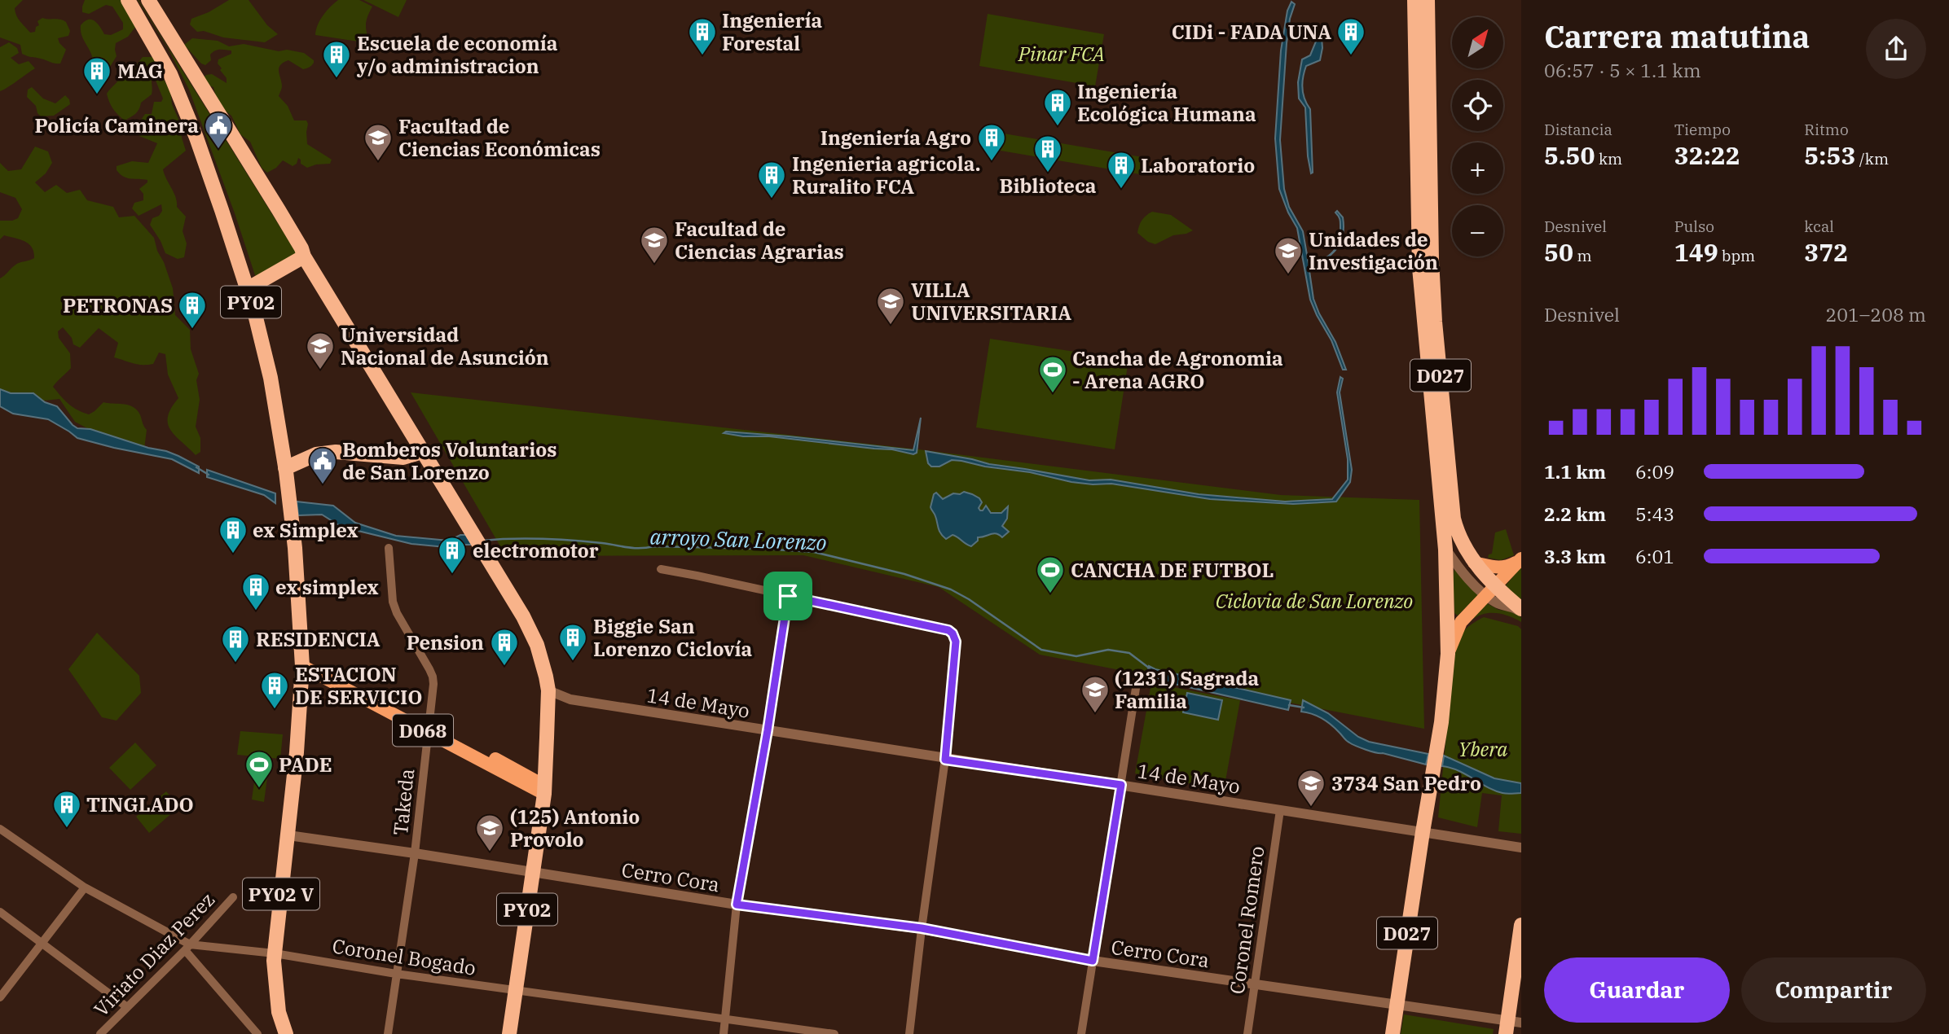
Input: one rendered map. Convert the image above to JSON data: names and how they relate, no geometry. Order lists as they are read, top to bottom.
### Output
{
  "streets": {
    "highway": ["PY02", "D027", "PY02 V"],
    "main road": ["D068"],
    "street": [
      "14 de Mayo",
      "Takeda",
      "Cerro Cora",
      "Coronel Romero",
      "Viriato Diaz Perez",
      "Coronel Bogado"
    ]
  },
  "crossings": [
    ["PY02", "14 de Mayo"],
    ["PY02", "D068"],
    ["PY02", "Cerro Cora"],
    ["PY02", "PY02 V"],
    ["PY02", "Coronel Bogado"],
    ["D027", "14 de Mayo"],
    ["D027", "Cerro Cora"],
    ["14 de Mayo", "Coronel Romero"],
    ["D068", "Takeda"],
    ["D068", "PY02 V"],
    ["Takeda", "Cerro Cora"],
    ["Takeda", "Coronel Bogado"],
    ["Cerro Cora", "PY02 V"],
    ["Cerro Cora", "Coronel Romero"],
    ["PY02 V", "Coronel Bogado"],
    ["Viriato Diaz Perez", "Coronel Bogado"]
  ],
  "water": ["arroyo San Lorenzo"],
  "parks": ["Pinar FCA", "Ciclovia de San Lorenzo", "Ybera"],
  "places": {
    "building": [
      "Ingeniería Forestal",
      "CIDi - FADA UNA",
      "Escuela de economía y/o administracion",
      "MAG",
      "Ingeniería Ecológica Humana",
      "Ingeniería Agro",
      "Biblioteca",
      "Laboratorio",
      "Ingenieria agricola. Ruralito FCA",
      "PETRONAS",
      "ex Simplex",
      "electromotor",
      "ex simplex",
      "Biggie San Lorenzo Ciclovía",
      "RESIDENCIA",
      "Pension",
      "ESTACION DE SERVICIO",
      "TINGLADO"
    ],
    "public building": ["Policía Caminera", "Bomberos Voluntarios de San Lorenzo"],
    "school or university": [
      "Facultad de Ciencias Económicas",
      "Facultad de Ciencias Agrarias",
      "Unidades de Investigación",
      "VILLA UNIVERSITARIA",
      "Universidad Nacional de Asunción",
      "(1231) Sagrada Familia",
      "3734 San Pedro",
      "(125) Antonio Provolo"
    ],
    "sports": ["Cancha de Agronomia - Arena AGRO", "CANCHA DE FUTBOL", "PADE"]
  },
  "north": "top right",
  "page": {
    "heading": ["Carrera matutina", "06:57 · 5 × 1.1 km"],
    "map_buttons": ["+", "−"],
    "stats": [
      ["Distancia", "5.50 km"],
      ["Tiempo", "32:22"],
      ["Ritmo", "5:53 /km"],
      ["Desnivel", "50 m"],
      ["Pulso", "149 bpm"],
      ["kcal", "372"]
    ],
    "chart": ["Desnivel", "201–208 m"],
    "list": [
      {
        "name": "1.1 km",
        "note": "6:09"
      },
      {
        "name": "2.2 km",
        "note": "5:43"
      },
      {
        "name": "3.3 km",
        "note": "6:01"
      }
    ],
    "buttons": ["Guardar", "Compartir"]
  }
}
